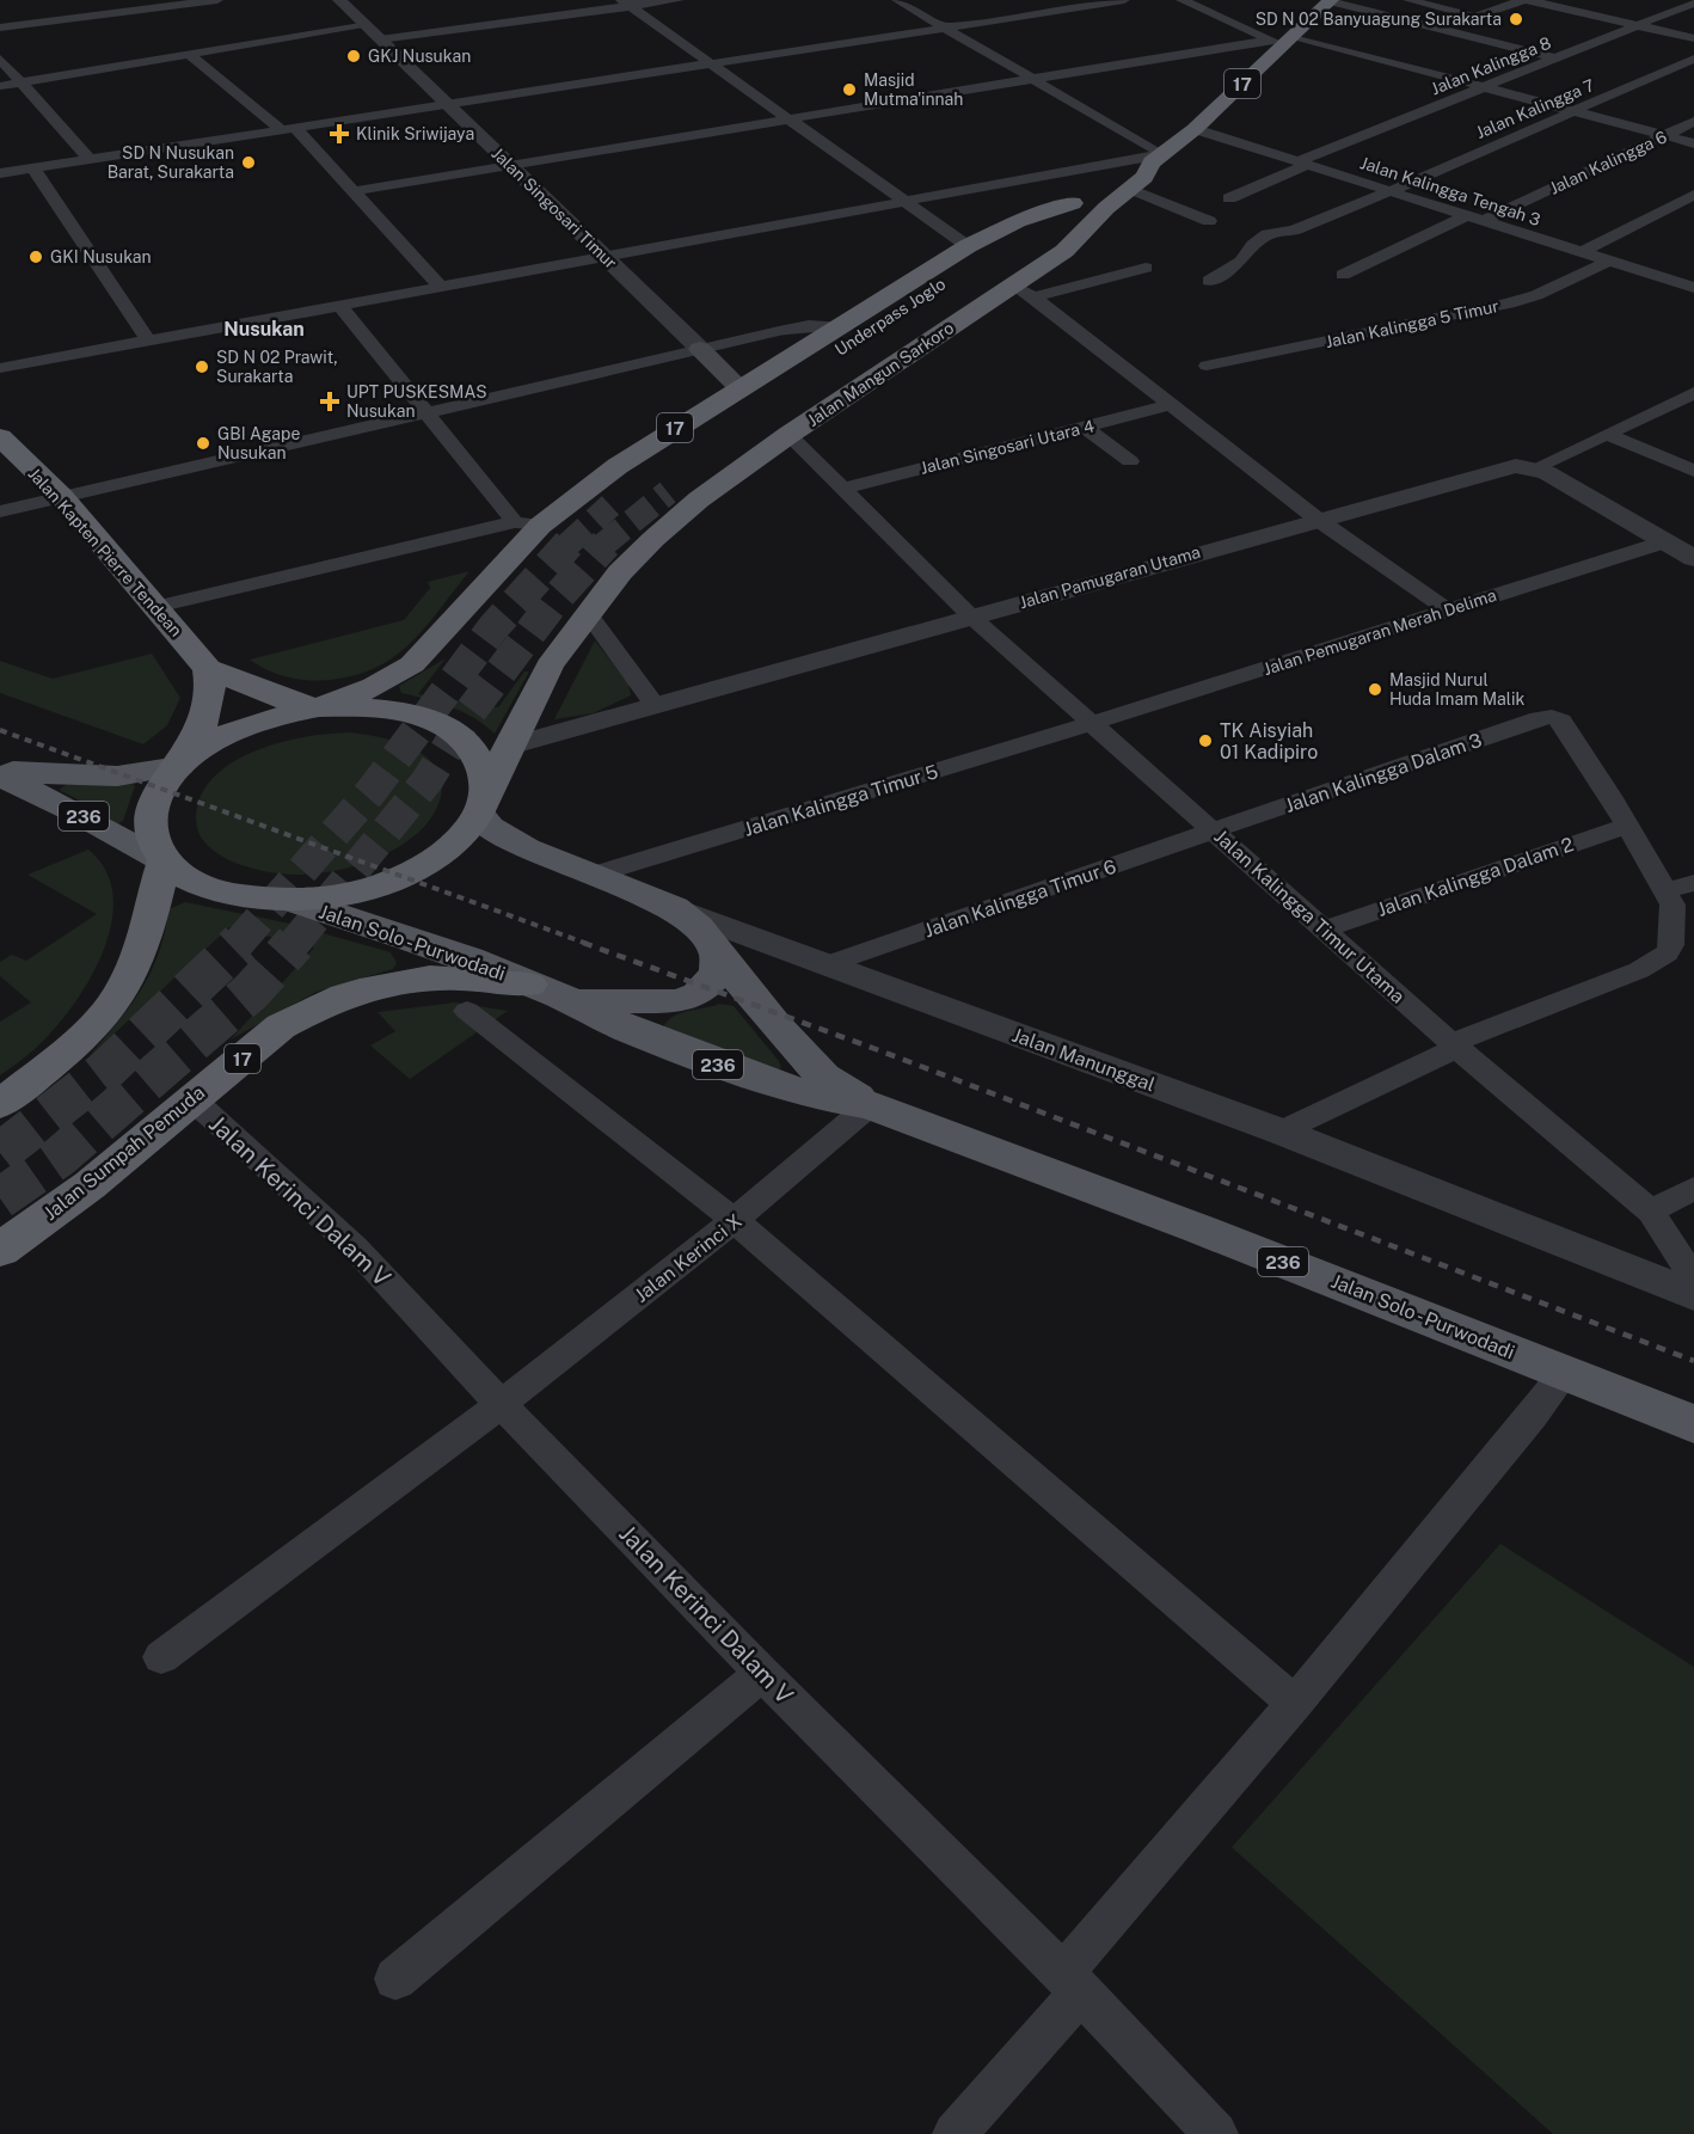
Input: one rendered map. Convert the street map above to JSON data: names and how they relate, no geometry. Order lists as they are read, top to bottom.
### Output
{
  "streets": {
    "highway": [
      "17",
      "Underpass Joglo",
      "Jalan Mangun Sarkoro",
      "Jalan Kapten Pierre Tendean",
      "Jalan Sumpah Pemuda"
    ],
    "main road": [
      "Jalan Singosari Timur",
      "236",
      "Jalan Solo - Purwodadi",
      "Jalan Manunggal"
    ],
    "street": [
      "Jalan Kalingga 8",
      "Jalan Kalingga 7",
      "Jalan Kalingga 6",
      "Jalan Kalingga Tengah 3",
      "Jalan Kalingga 5 Timur",
      "Jalan Singosari Utara 4",
      "Jalan Pamugaran Utama",
      "Jalan Pemugaran Merah Delima",
      "Jalan Kalingga Dalam 3",
      "Jalan Kalingga Timur 5",
      "Jalan Kalingga Dalam 2",
      "Jalan Kalingga Timur 6",
      "Jalan Kalingga Timur Utama",
      "Jalan Kerinci Dalam V",
      "Jalan Kerinci X"
    ]
  },
  "crossings": [
    ["Jalan Kalingga 8", "Jalan Kalingga Tengah 3"],
    ["17", "Jalan Singosari Timur"],
    ["17", "Underpass Joglo"],
    ["17", "Jalan Mangun Sarkoro"],
    ["17", "Jalan Kapten Pierre Tendean"],
    ["17", "236"],
    ["17", "Jalan Solo - Purwodadi"],
    ["17", "Jalan Manunggal"],
    ["Jalan Kalingga 7", "Jalan Kalingga Tengah 3"],
    ["Jalan Kalingga 6", "Jalan Kalingga Tengah 3"],
    ["Jalan Kalingga Tengah 3", "Jalan Kalingga 5 Timur"],
    ["Jalan Kalingga Tengah 3", "Jalan Mangun Sarkoro"],
    ["Underpass Joglo", "Jalan Mangun Sarkoro"],
    ["Jalan Mangun Sarkoro", "Jalan Pamugaran Utama"],
    ["Jalan Mangun Sarkoro", "Jalan Kalingga Timur Utama"],
    ["Jalan Mangun Sarkoro", "Jalan Manunggal"],
    ["Jalan Singosari Utara 4", "Jalan Kalingga Timur Utama"],
    ["Jalan Pamugaran Utama", "Jalan Kalingga Timur Utama"],
    ["Jalan Pemugaran Merah Delima", "Jalan Kalingga Timur 5"],
    ["Jalan Pemugaran Merah Delima", "Jalan Kalingga Timur Utama"],
    ["Jalan Kalingga Dalam 3", "Jalan Kalingga Dalam 2"],
    ["Jalan Kalingga Dalam 3", "Jalan Kalingga Timur 6"],
    ["Jalan Kalingga Dalam 3", "Jalan Kalingga Timur Utama"],
    ["Jalan Kalingga Timur 5", "Jalan Kalingga Timur Utama"],
    ["Jalan Kalingga Timur 5", "Jalan Manunggal"],
    ["Jalan Kalingga Dalam 2", "Jalan Kalingga Timur Utama"],
    ["Jalan Kalingga Timur 6", "Jalan Kalingga Timur Utama"],
    ["Jalan Kalingga Timur 6", "Jalan Manunggal"],
    ["Jalan Solo - Purwodadi", "Jalan Manunggal"],
    ["Jalan Solo - Purwodadi", "Jalan Sumpah Pemuda"],
    ["Jalan Solo - Purwodadi", "Jalan Kerinci X"],
    ["Jalan Sumpah Pemuda", "Jalan Kerinci Dalam V"],
    ["Jalan Kerinci Dalam V", "Jalan Kerinci X"]
  ],
  "districts": ["Nusukan"],
  "places": {
    "other": [
      "SD N 02 Banyuagung Surakarta",
      "GKJ Nusukan",
      "Masjid Mutma'innah",
      "SD N Nusukan Barat, Surakarta",
      "GKI Nusukan",
      "SD N 02 Prawit, Surakarta",
      "GBI Agape Nusukan",
      "Masjid Nurul Huda Imam Malik",
      "TK Aisyiah 01 Kadipiro"
    ],
    "health": ["Klinik Sriwijaya", "UPT PUSKESMAS Nusukan"]
  }
}
